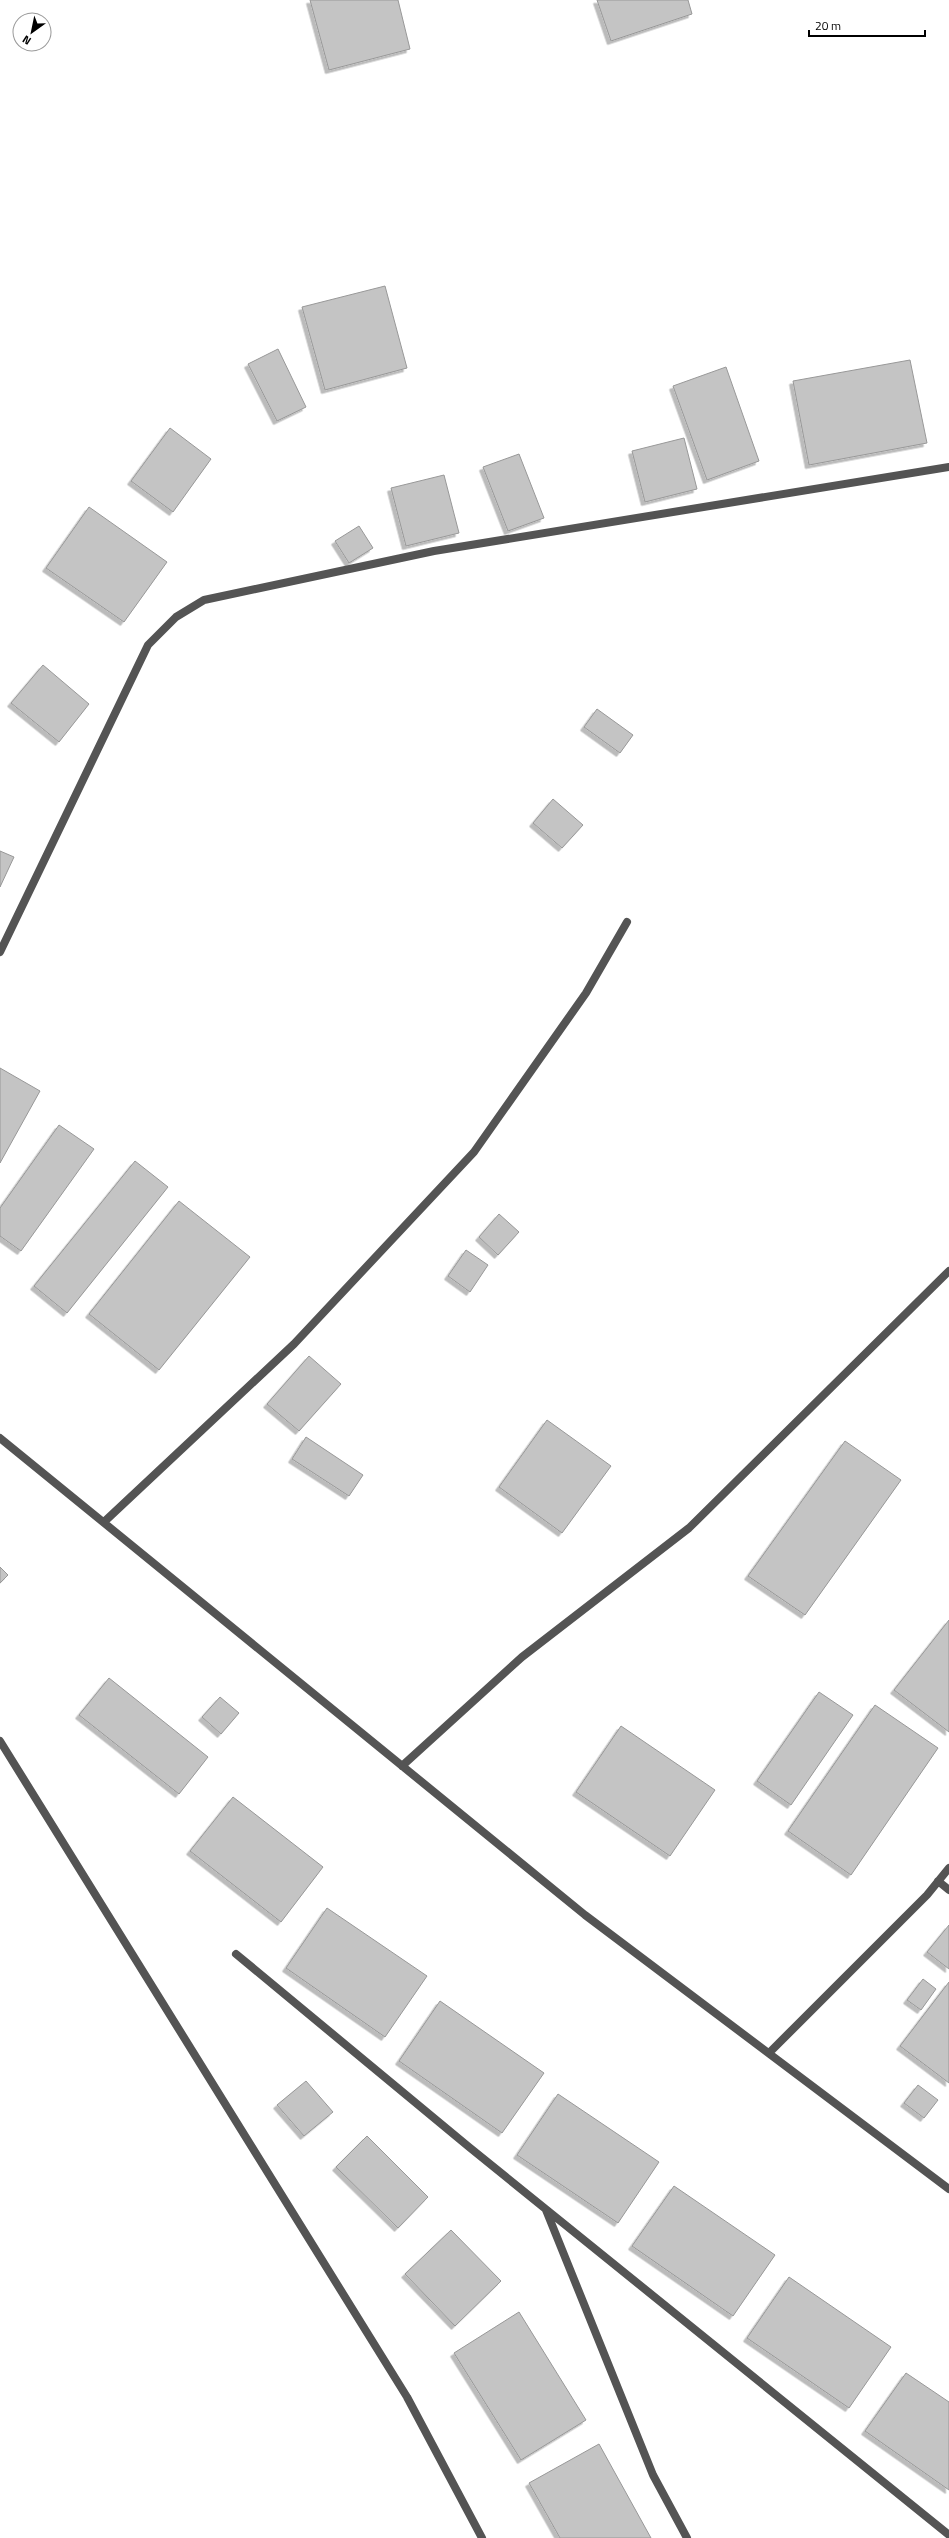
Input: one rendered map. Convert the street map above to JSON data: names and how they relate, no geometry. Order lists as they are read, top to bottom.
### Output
{
  "scale_bar": "20 m",
  "north": "bottom left"
}
